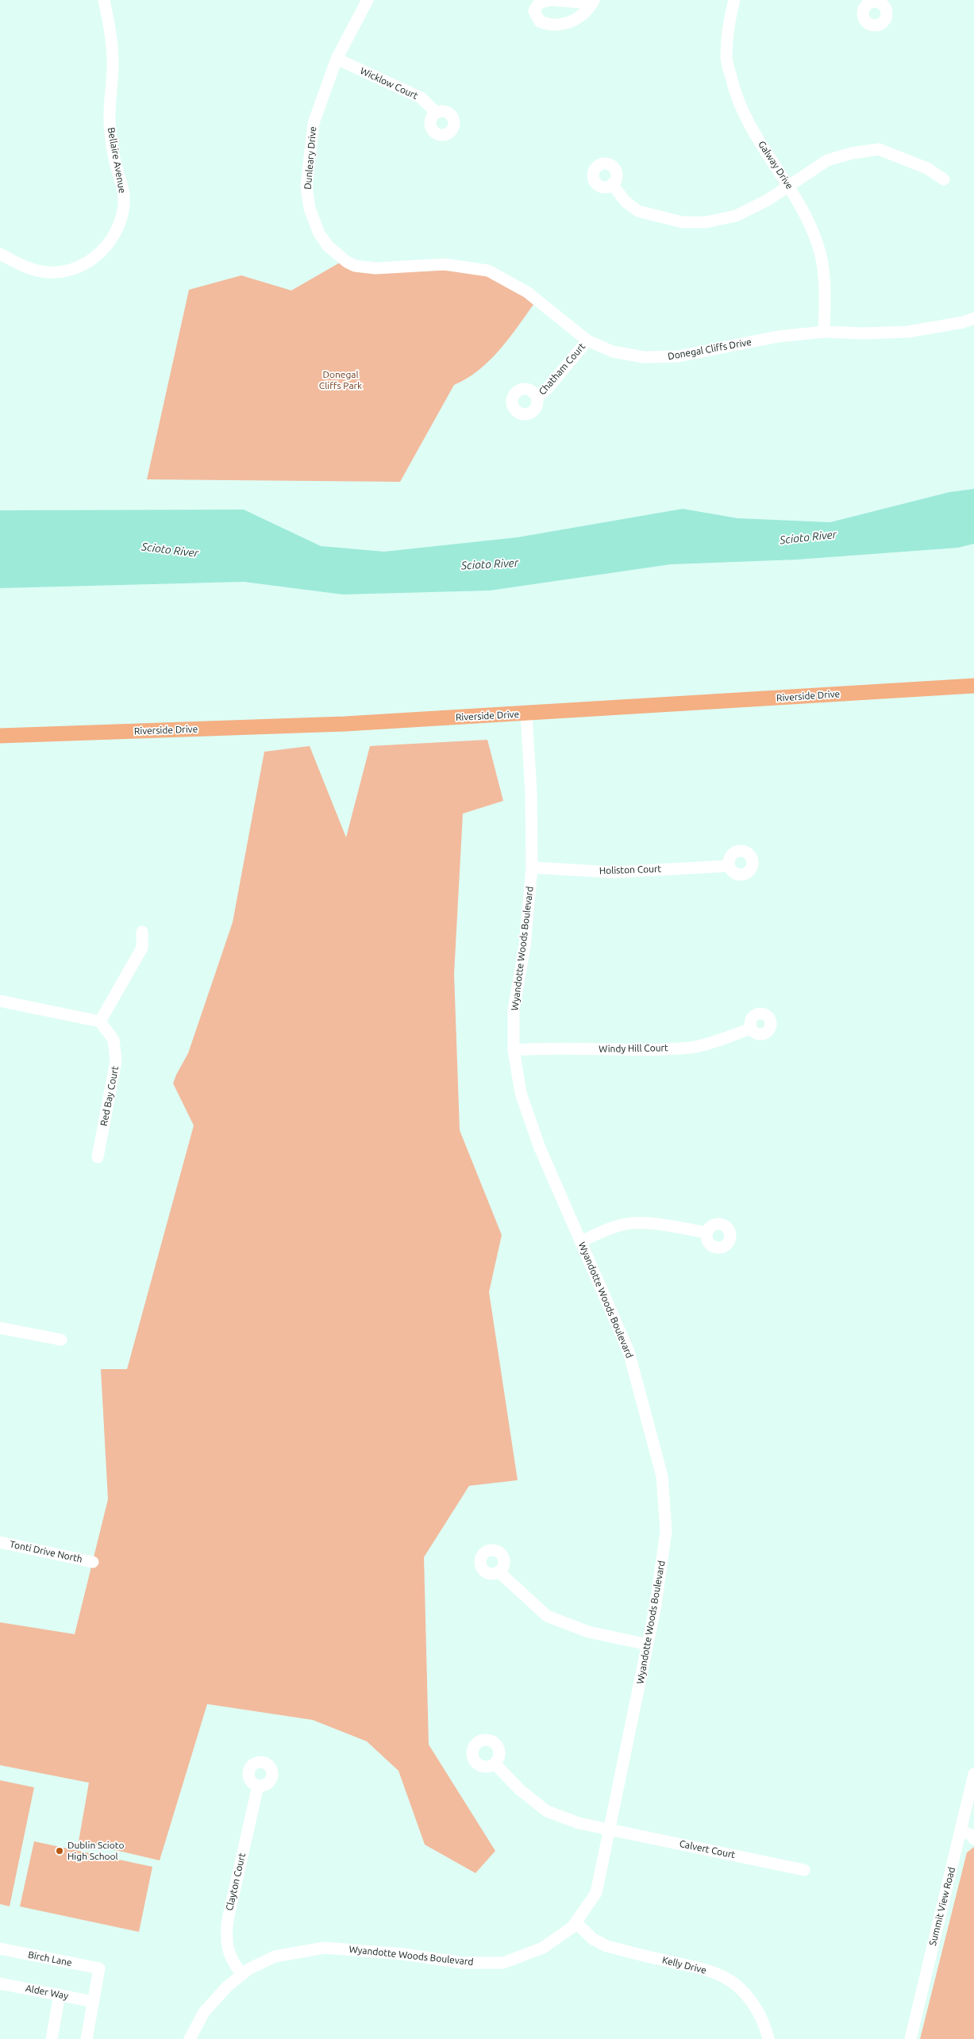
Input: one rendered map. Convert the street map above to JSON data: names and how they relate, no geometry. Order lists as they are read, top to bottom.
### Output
{
  "streets": {
    "main road": ["Riverside Drive"],
    "street": [
      "Wicklow Court",
      "Dunleary Drive",
      "Bellaire Avenue",
      "Galway Drive",
      "Donegal Cliffs Drive",
      "Chatham Court",
      "Holiston Court",
      "Wyandotte Woods Boulevard",
      "Windy Hill Court",
      "Red Bay Court",
      "Tonti Drive North",
      "Calvert Court",
      "Clayton Court",
      "Summit View Road",
      "Birch Lane",
      "Kelly Drive",
      "Alder Way"
    ]
  },
  "crossings": [
    ["Wicklow Court", "Dunleary Drive"],
    ["Dunleary Drive", "Donegal Cliffs Drive"],
    ["Galway Drive", "Donegal Cliffs Drive"],
    ["Donegal Cliffs Drive", "Chatham Court"],
    ["Riverside Drive", "Wyandotte Woods Boulevard"],
    ["Holiston Court", "Wyandotte Woods Boulevard"],
    ["Wyandotte Woods Boulevard", "Windy Hill Court"],
    ["Wyandotte Woods Boulevard", "Calvert Court"],
    ["Wyandotte Woods Boulevard", "Clayton Court"],
    ["Wyandotte Woods Boulevard", "Kelly Drive"],
    ["Birch Lane", "Alder Way"]
  ],
  "water": ["Scioto River"],
  "parks": ["Donegal Cliffs Park"],
  "places": ["Dublin Scioto High School"]
}
